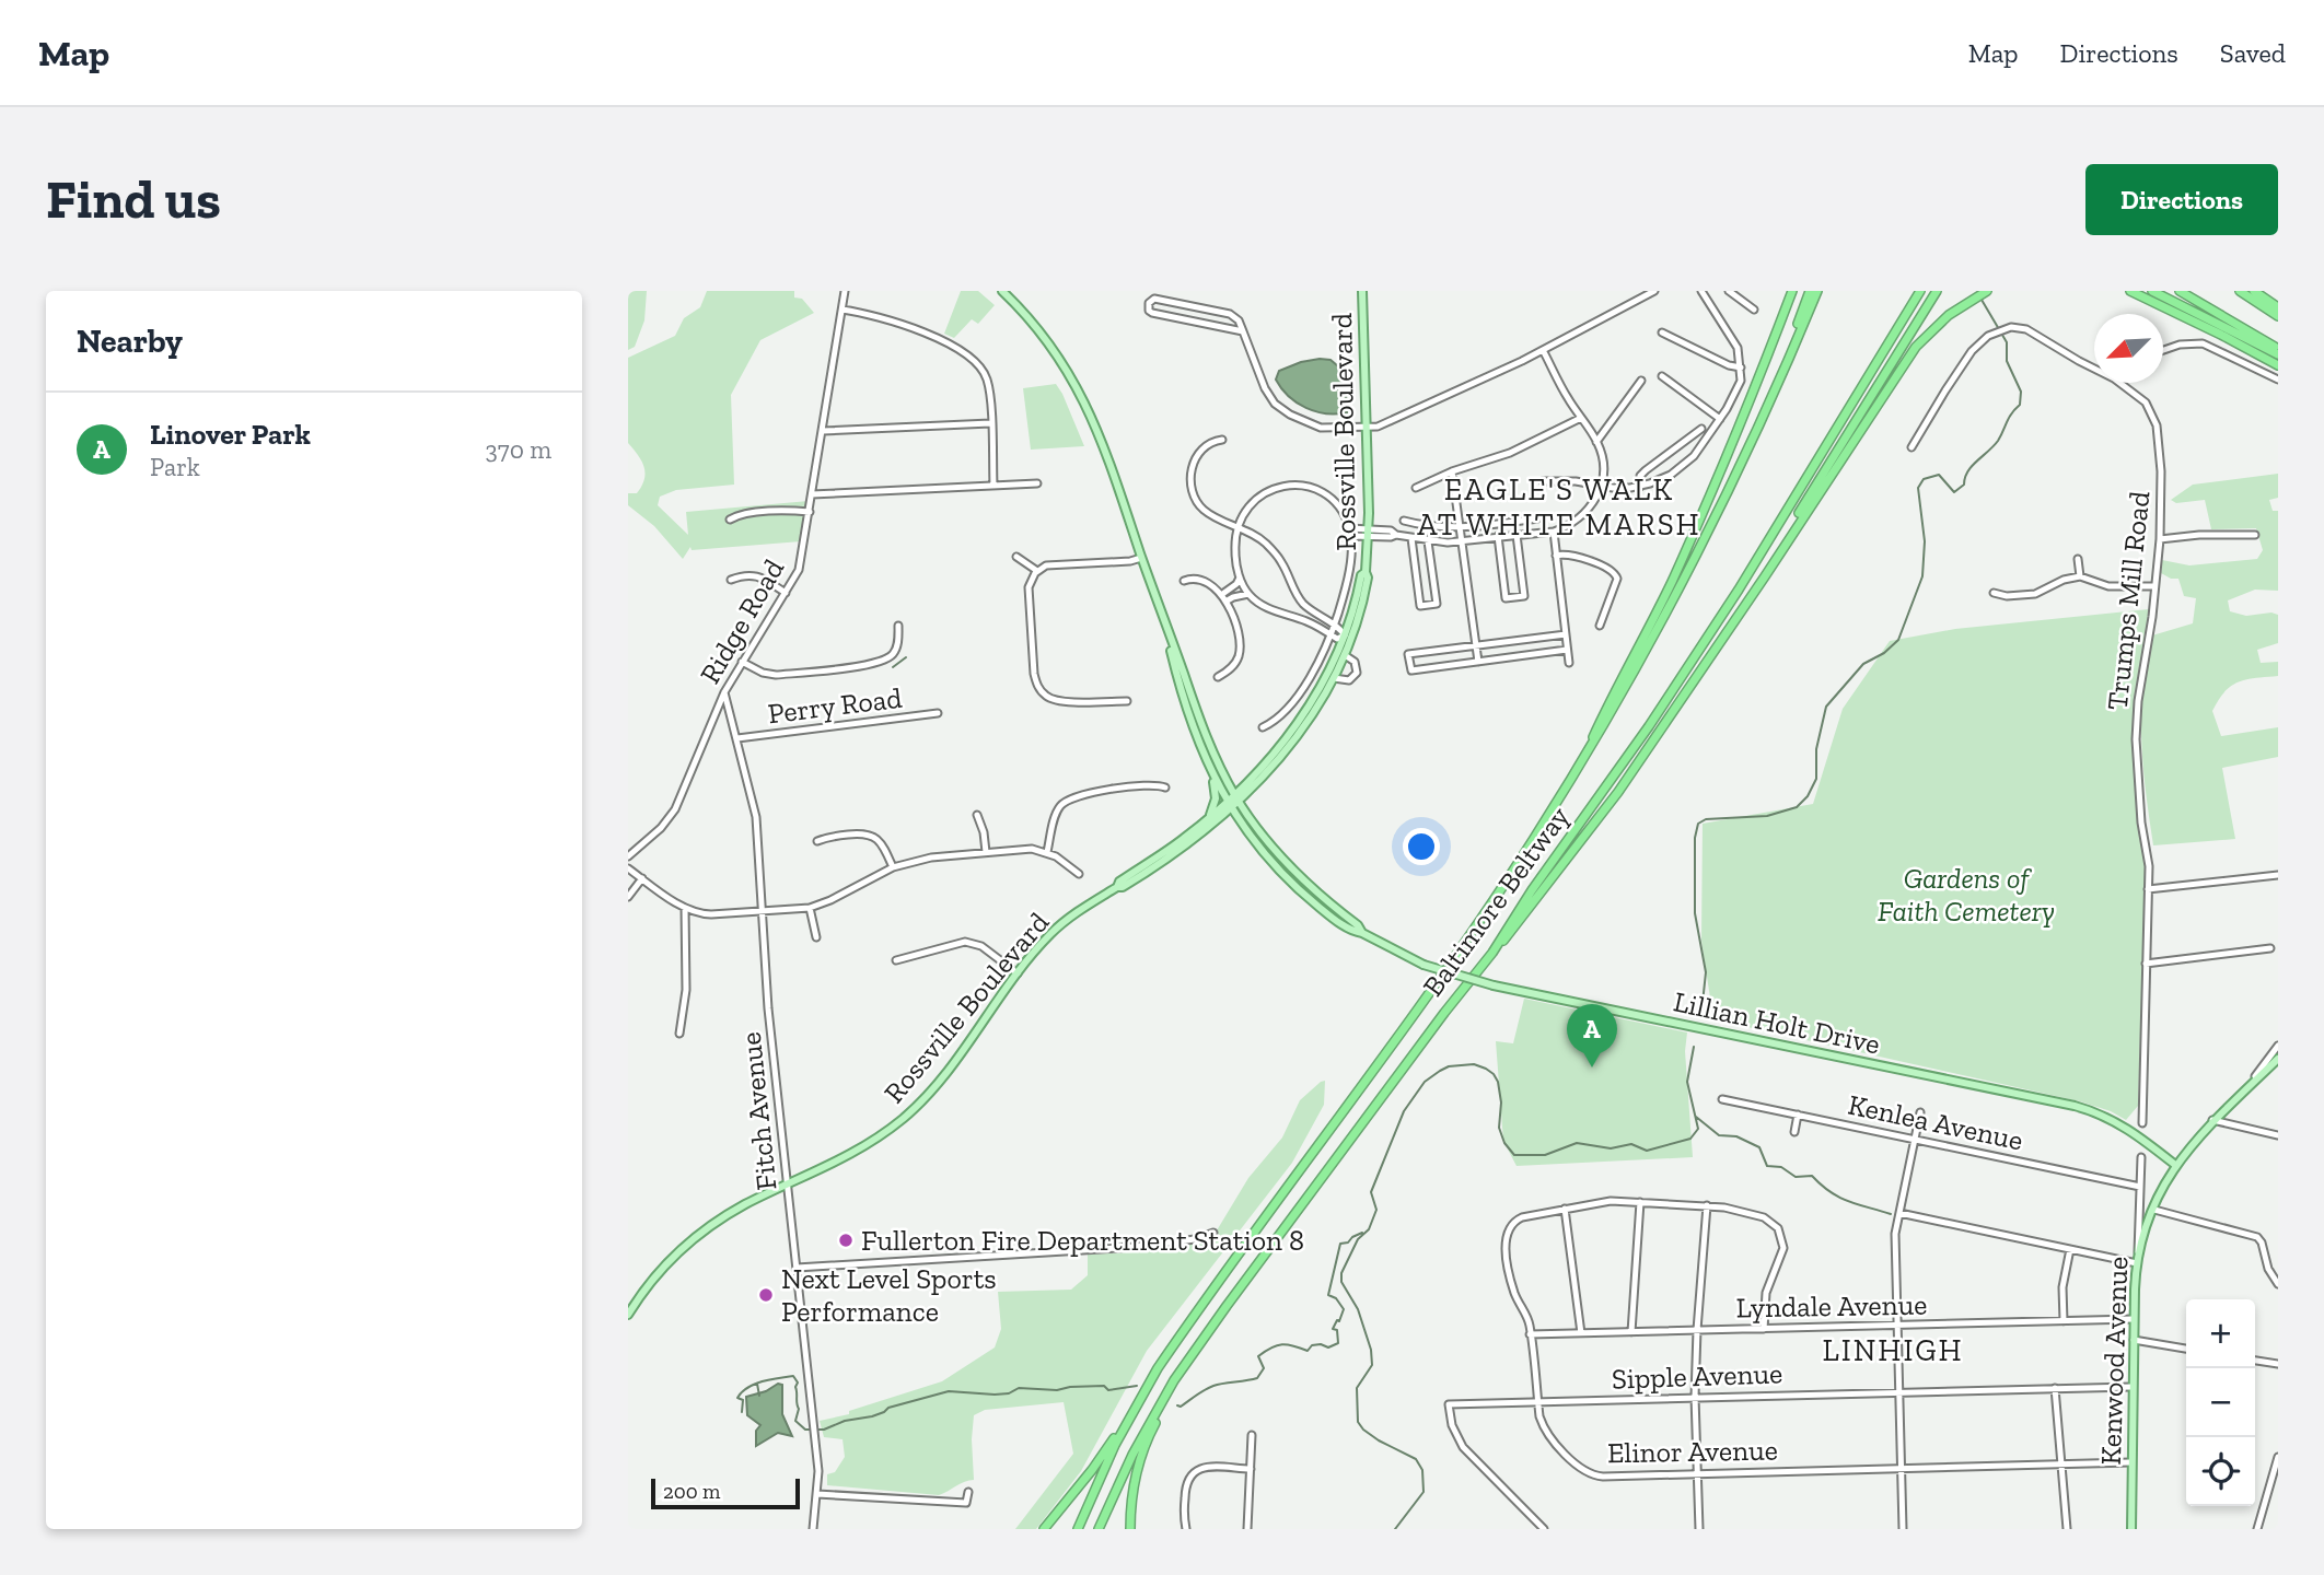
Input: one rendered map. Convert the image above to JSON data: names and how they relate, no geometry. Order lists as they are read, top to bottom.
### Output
{
  "streets": {
    "highway": ["Baltimore Beltway"],
    "main road": ["Rossville Boulevard", "Lillian Holt Drive", "Kenwood Avenue"],
    "street": [
      "Trumps Mill Road",
      "Ridge Road",
      "Perry Road",
      "Fitch Avenue",
      "Kenlea Avenue",
      "Lyndale Avenue",
      "Sipple Avenue",
      "Elinor Avenue"
    ]
  },
  "crossings": [
    ["Rossville Boulevard", "Lillian Holt Drive"],
    ["Rossville Boulevard", "Fitch Avenue"],
    ["Ridge Road", "Fitch Avenue"],
    ["Perry Road", "Fitch Avenue"],
    ["Lillian Holt Drive", "Kenwood Avenue"],
    ["Lyndale Avenue", "Kenwood Avenue"],
    ["Lyndale Avenue", "Elinor Avenue"],
    ["Kenwood Avenue", "Sipple Avenue"],
    ["Kenwood Avenue", "Elinor Avenue"],
    ["Sipple Avenue", "Elinor Avenue"]
  ],
  "districts": ["EAGLE'S WALK AT WHITE MARSH", "LINHIGH"],
  "parks": ["Gardens of Faith Cemetery"],
  "places": ["Fullerton Fire Department Station 8", "Next Level Sports Performance"],
  "scale_bar": "200 m",
  "north": "bottom left",
  "page": {
    "header": "Map",
    "nav": ["Map", "Directions", "Saved"],
    "buttons": "Directions",
    "title": "Find us",
    "heading": "Nearby",
    "list": [
      {
        "mark": "A",
        "name": "Linover Park",
        "note": "Park",
        "value": "370 m"
      }
    ],
    "pins": "A",
    "map_buttons": ["+", "−"],
    "scale": "200 m"
  }
}
